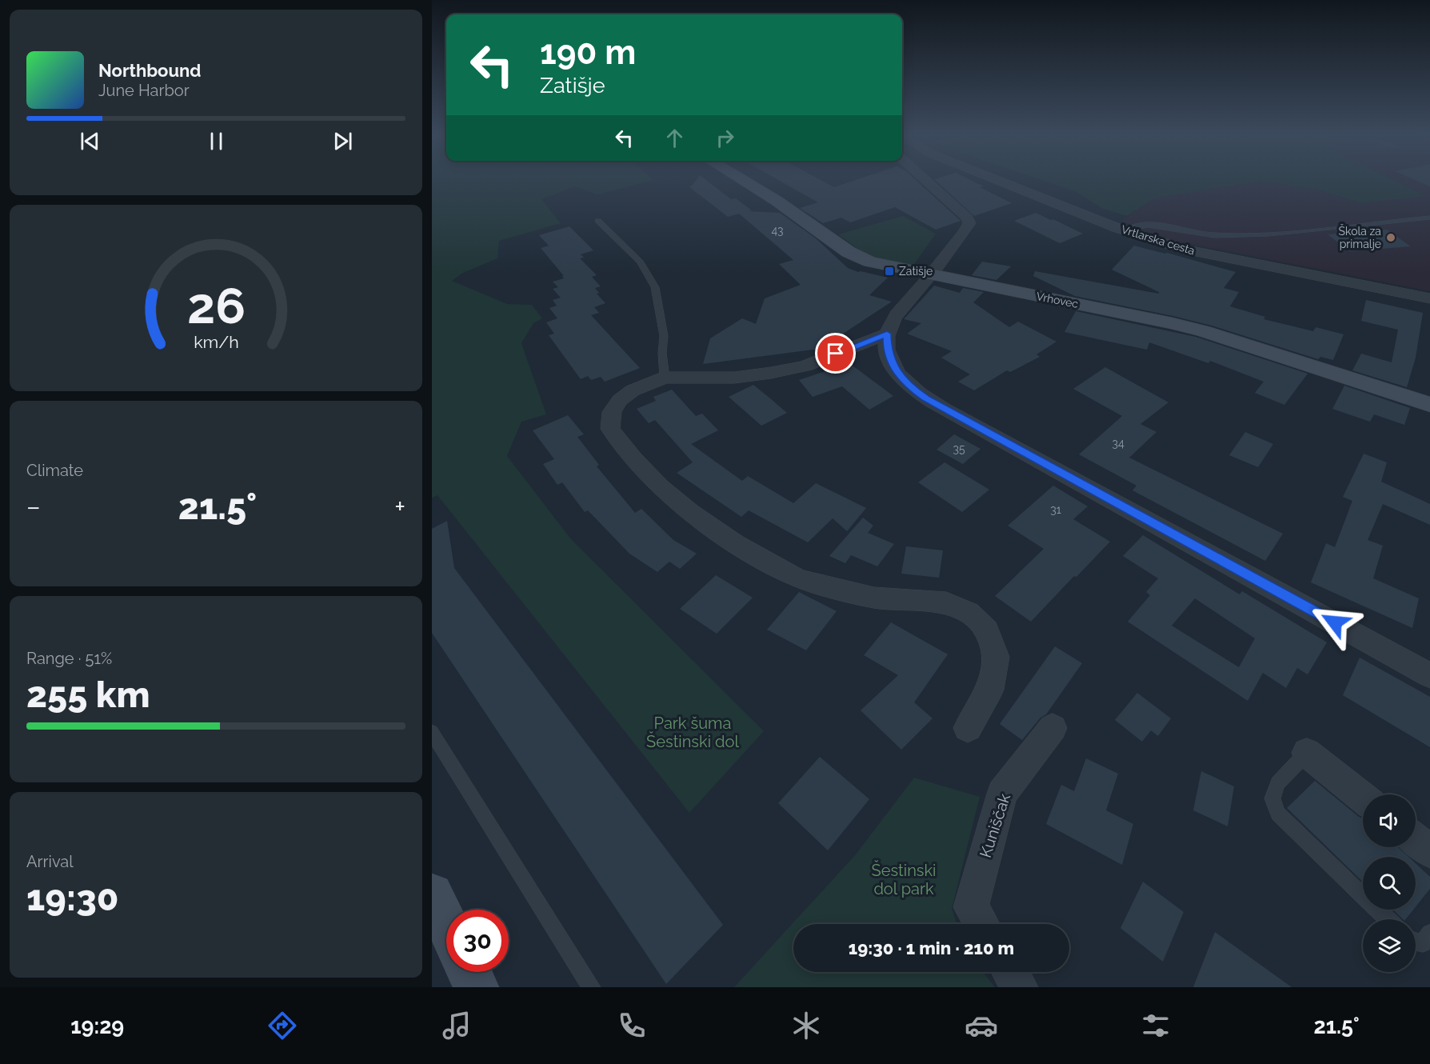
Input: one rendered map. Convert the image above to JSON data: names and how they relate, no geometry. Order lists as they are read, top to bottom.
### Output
{
  "streets": {
    "street": ["Vrtlarska cesta", "Vrhovec", "Kuniščak"]
  },
  "parks": ["Park šuma Šestinski dol", "Šestinski dol park"],
  "places": {
    "other": ["Škola za primalje"],
    "transit": ["Zatišje"]
  },
  "house_numbers": [
    "43",
    "34",
    "35",
    "31"
  ],
  "page": {
    "turn": ["190 m", "Zatišje"],
    "song": ["Northbound", "June Harbor"],
    "tile": [
      "Climate",
      ["Range · 51%", "255 km"],
      ["Arrival", "19:30"]
    ],
    "heat": ["−", "21.5°", "+"],
    "limit": "30",
    "trip": "19:30 · 1 min · 210 m",
    "tabs": ["19:29", "21.5°"],
    "gauge": ["26", "km/h"]
  }
}
